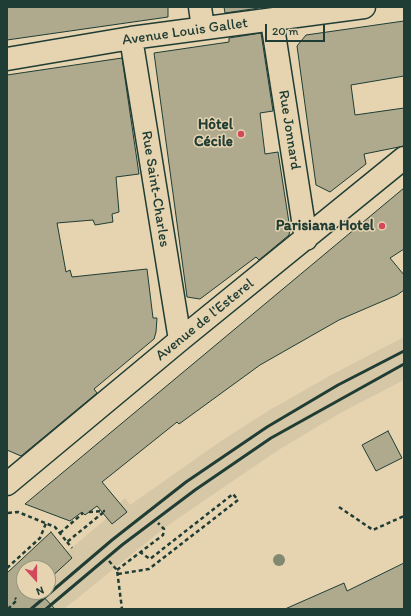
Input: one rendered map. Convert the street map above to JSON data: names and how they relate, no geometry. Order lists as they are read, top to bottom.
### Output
{
  "streets": {
    "street": [
      "Avenue Louis Gallet",
      "Rue Jonnard",
      "Rue Saint-Charles",
      "Avenue de l'Esterel"
    ]
  },
  "crossings": [
    ["Avenue Louis Gallet", "Rue Jonnard"],
    ["Avenue Louis Gallet", "Rue Saint-Charles"],
    ["Rue Jonnard", "Avenue de l'Esterel"],
    ["Rue Saint-Charles", "Avenue de l'Esterel"]
  ],
  "places": ["Hôtel Cécile", "Parisiana Hotel"],
  "scale_bar": "20 m",
  "north": "bottom"
}
